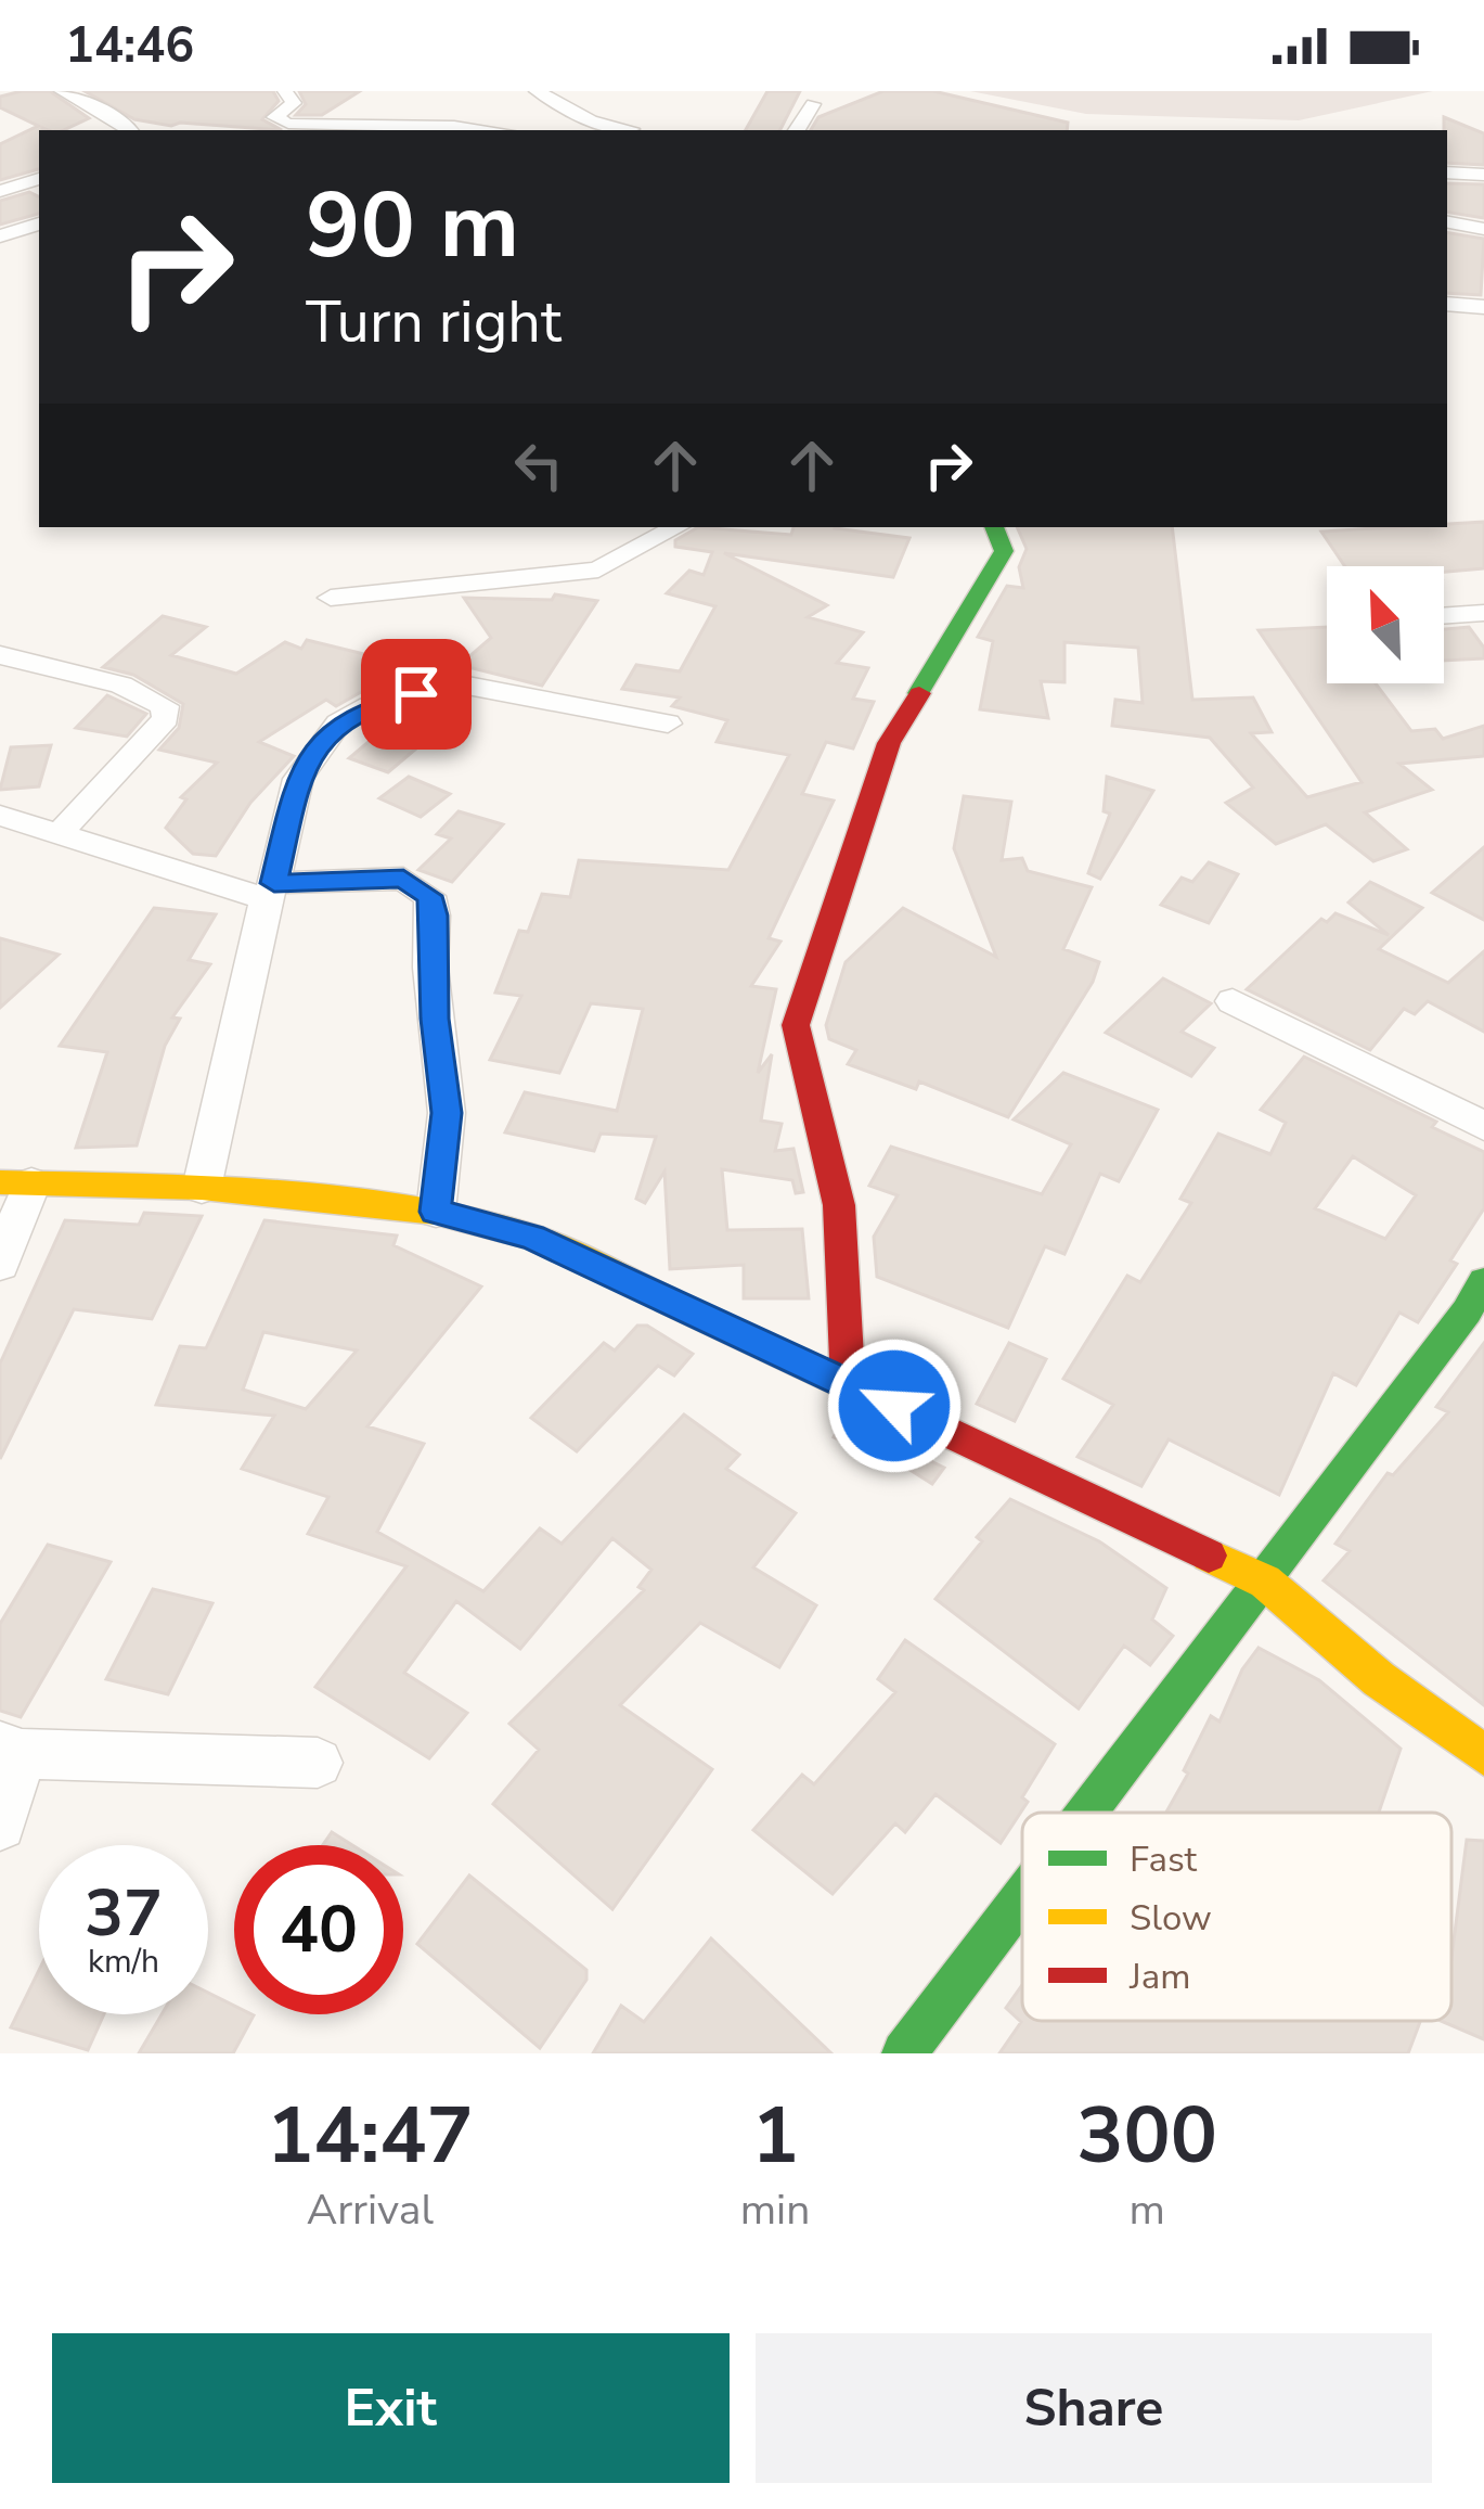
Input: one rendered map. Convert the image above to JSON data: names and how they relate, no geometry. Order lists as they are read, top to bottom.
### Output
{
  "legend": ["Fast", "Slow", "Jam"],
  "north": "top left",
  "page": {
    "status": "14:46",
    "turn": ["90 m", "Turn right"],
    "speed": "37 km/h",
    "limit": "40",
    "eta": [
      "14:47",
      "Arrival",
      "1",
      "min",
      "300",
      "m"
    ],
    "buttons": ["Exit", "Share"]
  }
}
